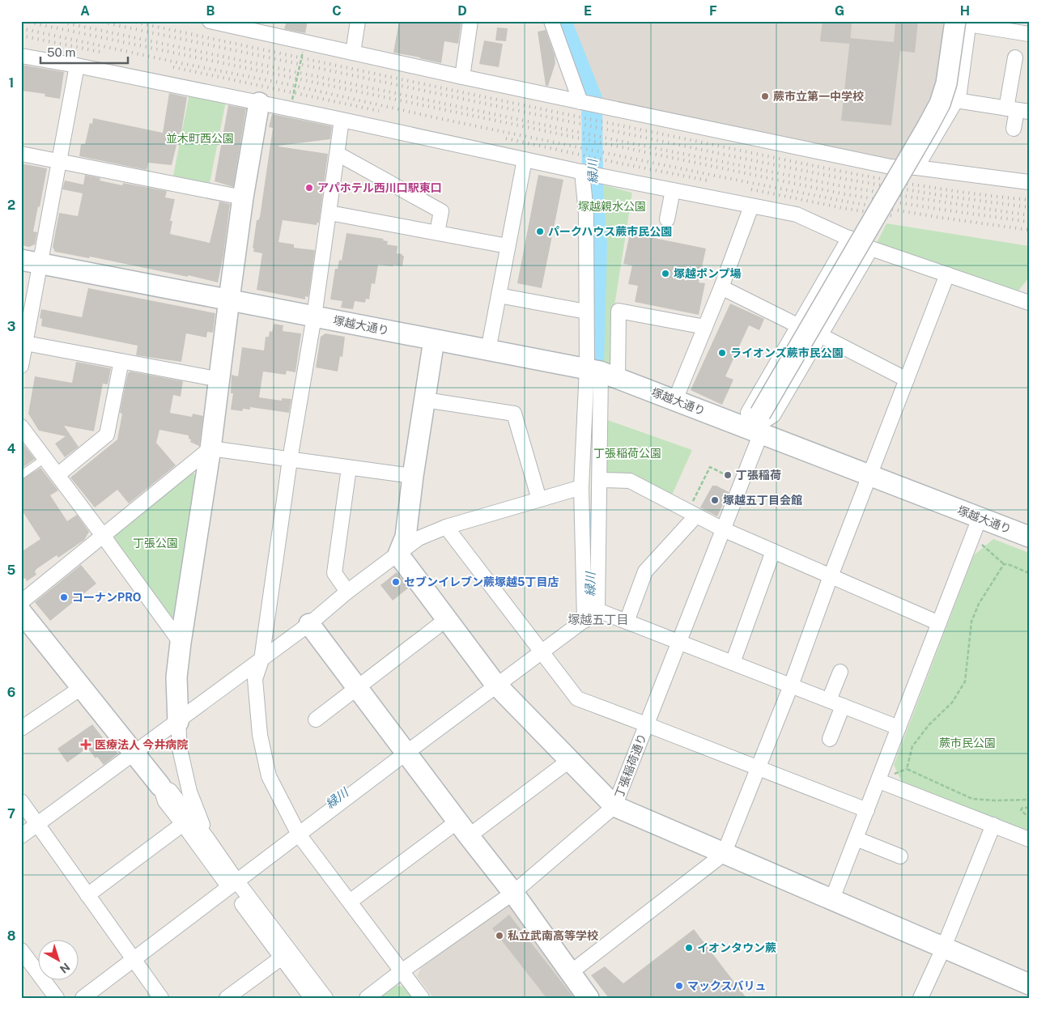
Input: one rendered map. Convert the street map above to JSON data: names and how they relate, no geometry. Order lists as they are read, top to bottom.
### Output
{
  "streets": {
    "street": ["塚越大通り", "丁張稲荷通り"]
  },
  "crossings": [
    ["塚越大通り", "丁張稲荷通り"]
  ],
  "districts": ["塚越五丁目"],
  "water": ["緑川"],
  "parks": [
    "並木町西公園",
    "塚越親水公園",
    "丁張稲荷公園",
    "丁張公園",
    "蕨市民公園"
  ],
  "places": {
    "other": [
      "蕨市立第一中学校",
      "アパホテル西川口駅東口",
      "パークハウス蕨市民公園",
      "塚越ポンプ場",
      "ライオンズ蕨市民公園",
      "丁張稲荷",
      "塚越五丁目会館",
      "セブンイレブン蕨塚越5丁目店",
      "コーナンPRO",
      "私立武南高等学校",
      "イオンタウン蕨",
      "マックスバリュ"
    ],
    "health": ["医療法人 今井病院"]
  },
  "scale_bar": "50 m",
  "north": "bottom right",
  "grid": {
    "columns": [
      "A",
      "B",
      "C",
      "D",
      "E",
      "F",
      "G",
      "H"
    ],
    "rows": [
      "1",
      "2",
      "3",
      "4",
      "5",
      "6",
      "7",
      "8"
    ]
  }
}
